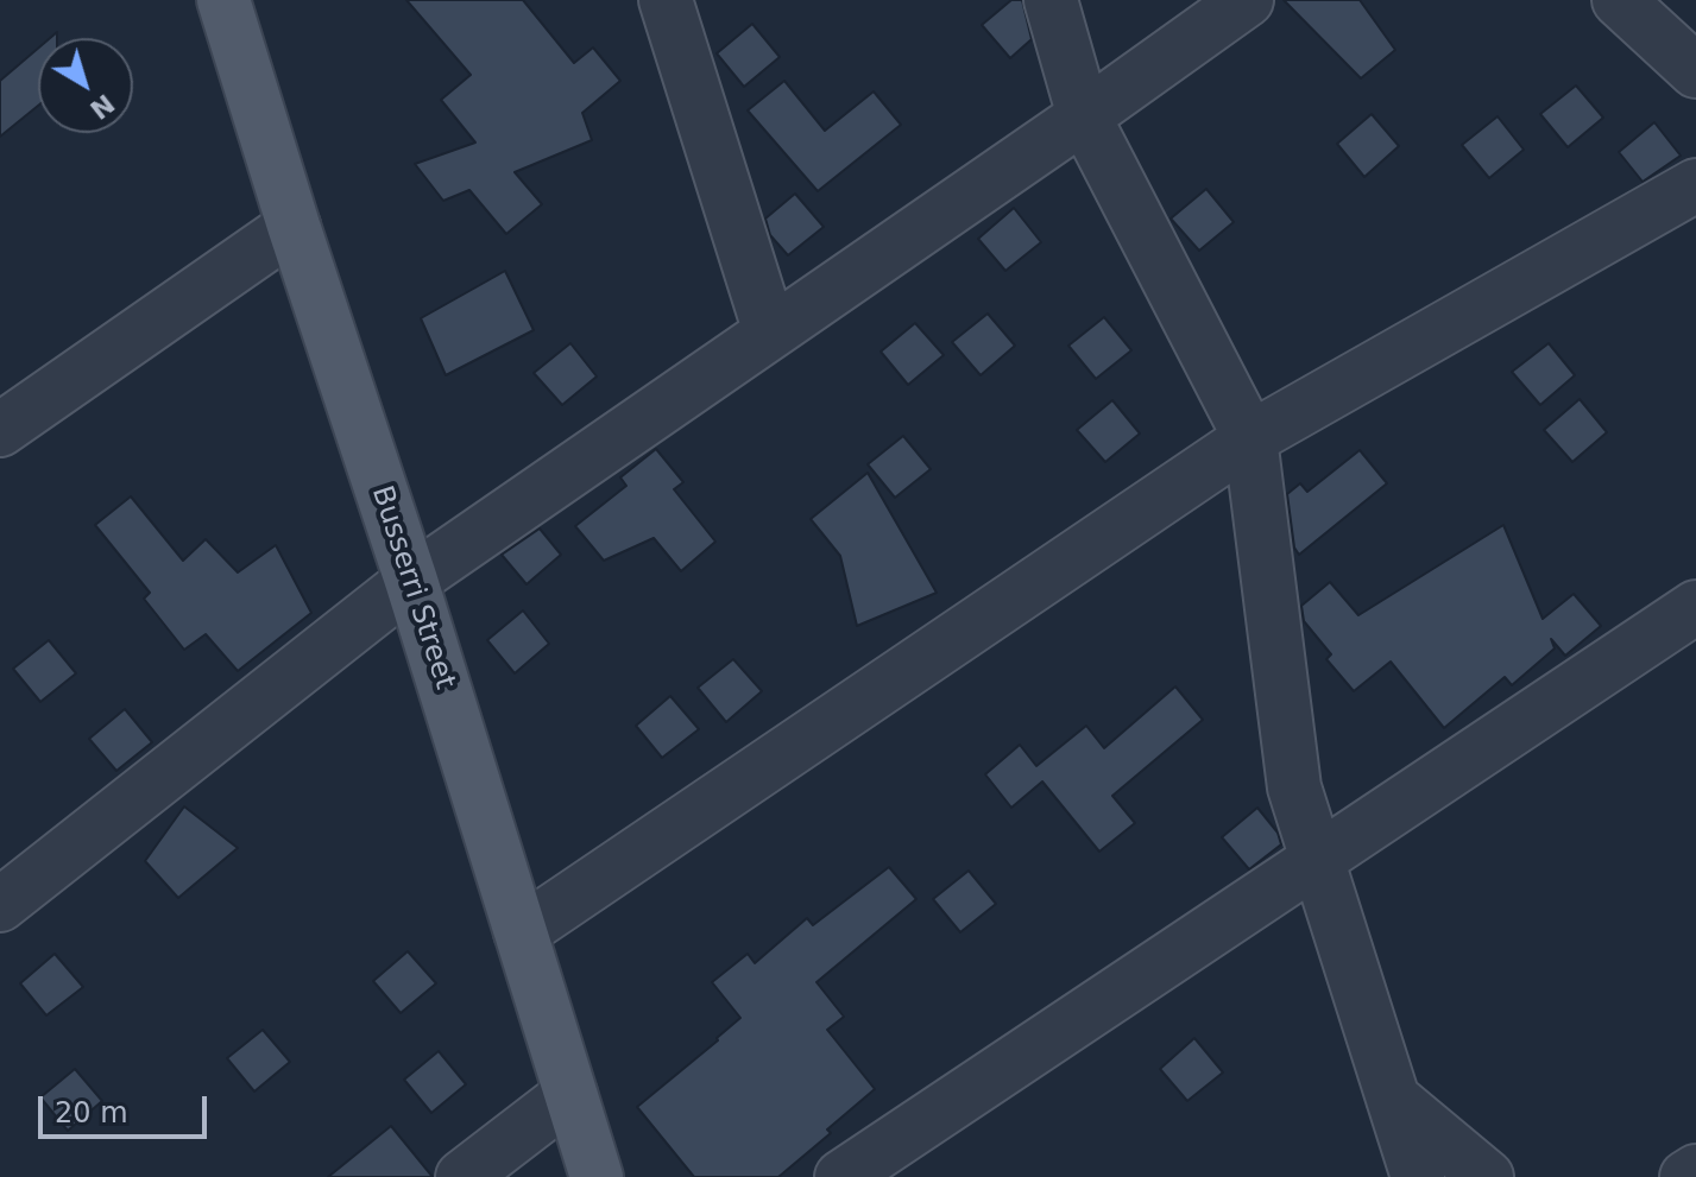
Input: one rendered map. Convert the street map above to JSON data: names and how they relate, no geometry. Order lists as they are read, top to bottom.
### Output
{
  "streets": {
    "main road": ["Busserri Street"]
  },
  "scale_bar": "20 m",
  "north": "bottom right"
}
